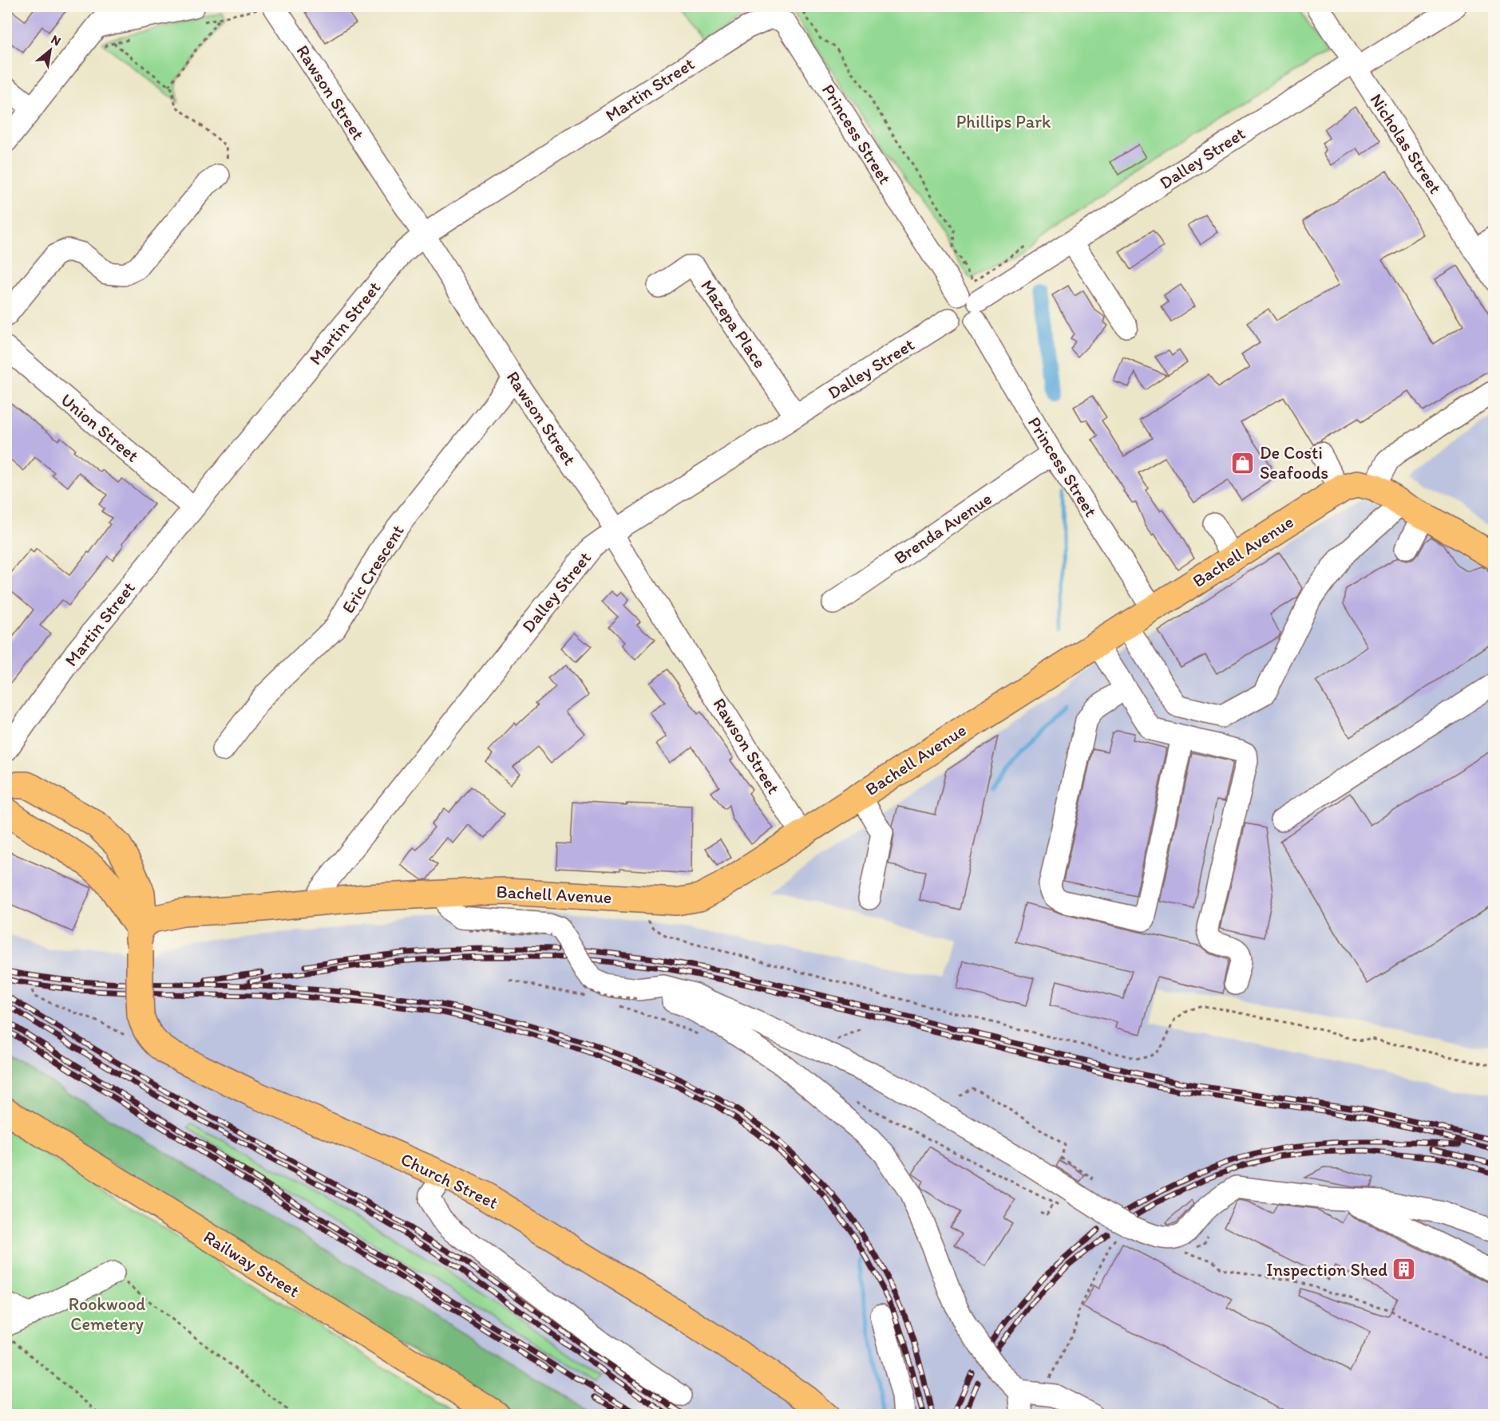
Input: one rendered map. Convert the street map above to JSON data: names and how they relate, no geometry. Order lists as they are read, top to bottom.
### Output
{
  "streets": {
    "main road": ["Bachell Avenue", "Church Street", "Railway Street"],
    "street": [
      "Martin Street",
      "Rawson Street",
      "Princess Street",
      "Nicholas Street",
      "Dalley Street",
      "Mazepa Place",
      "Union Street",
      "Brenda Avenue",
      "Eric Crescent"
    ]
  },
  "crossings": [
    ["Martin Street", "Rawson Street"],
    ["Martin Street", "Princess Street"],
    ["Martin Street", "Union Street"],
    ["Rawson Street", "Dalley Street"],
    ["Rawson Street", "Bachell Avenue"],
    ["Rawson Street", "Eric Crescent"],
    ["Princess Street", "Dalley Street"],
    ["Princess Street", "Brenda Avenue"],
    ["Princess Street", "Bachell Avenue"],
    ["Nicholas Street", "Dalley Street"],
    ["Dalley Street", "Mazepa Place"],
    ["Dalley Street", "Bachell Avenue"],
    ["Bachell Avenue", "Church Street"]
  ],
  "parks": ["Phillips Park", "Rookwood Cemetery"],
  "places": {
    "shop": ["De Costi Seafoods"],
    "building": ["Inspection Shed"]
  },
  "north": "top right"
}
